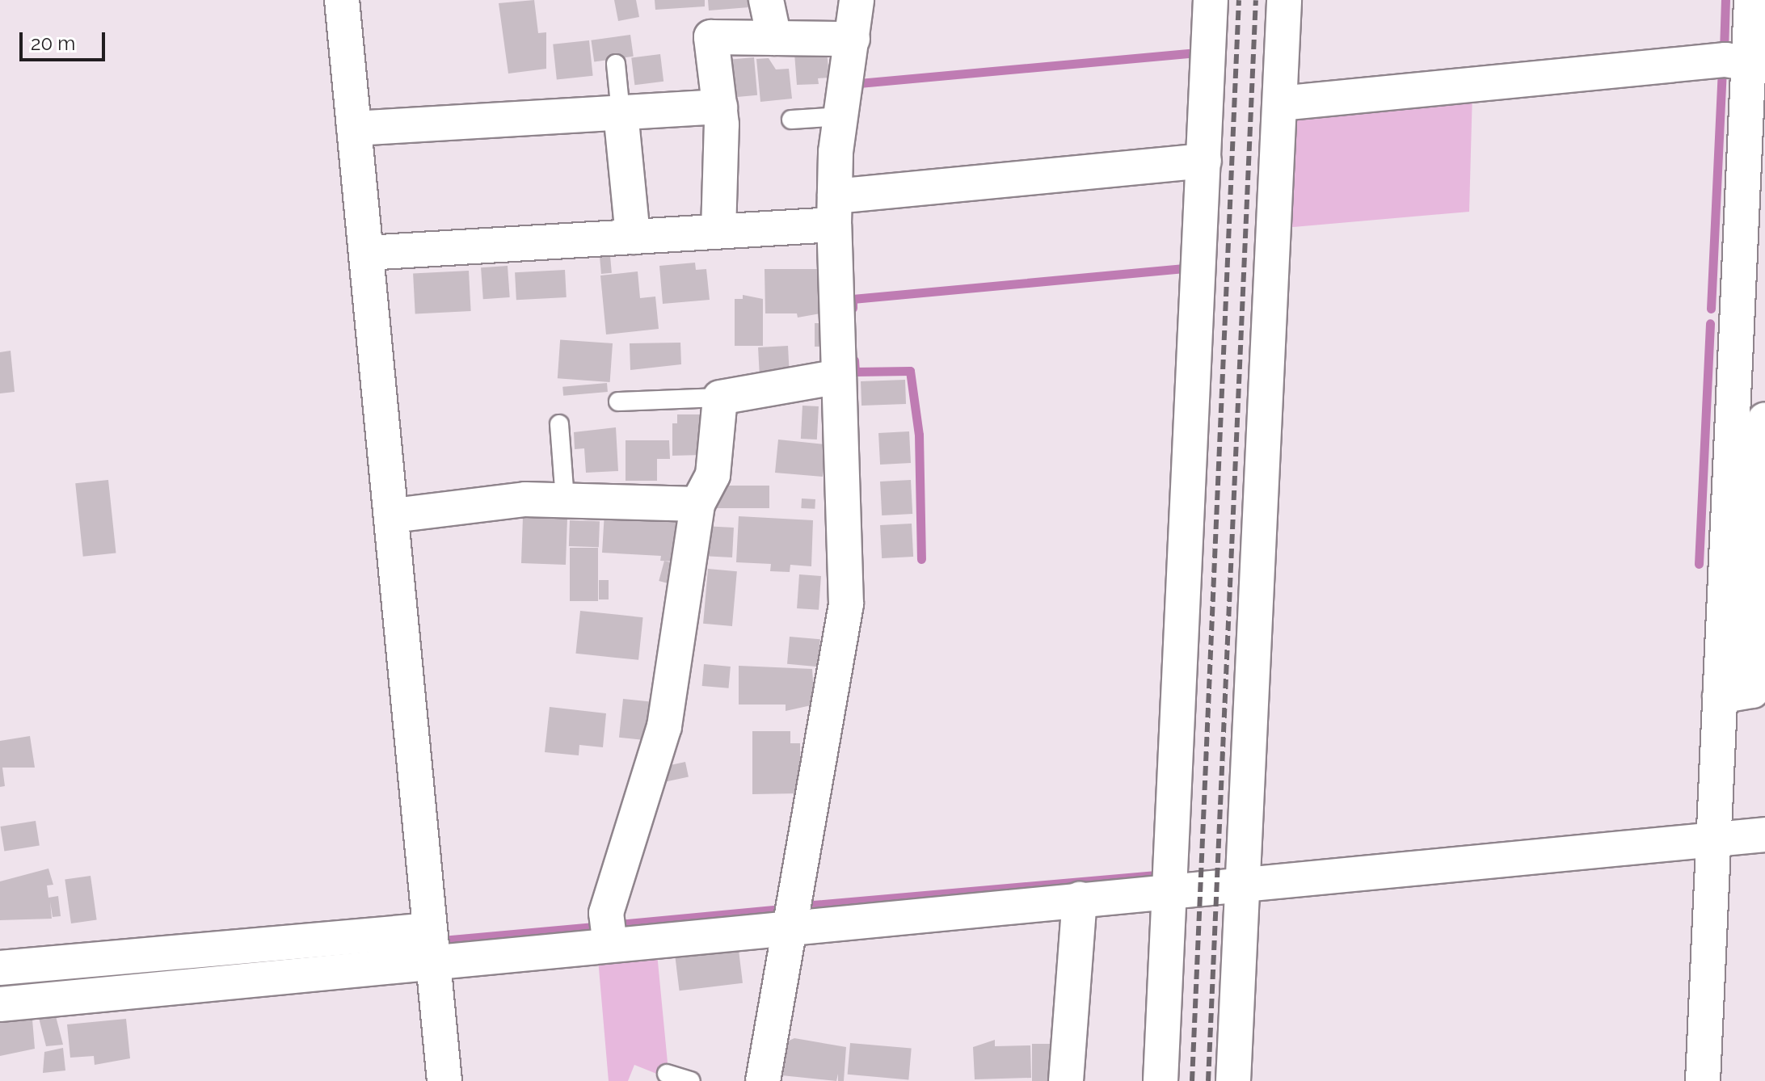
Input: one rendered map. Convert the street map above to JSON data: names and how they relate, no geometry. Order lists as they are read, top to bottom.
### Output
{
  "scale_bar": "20 m"
}
